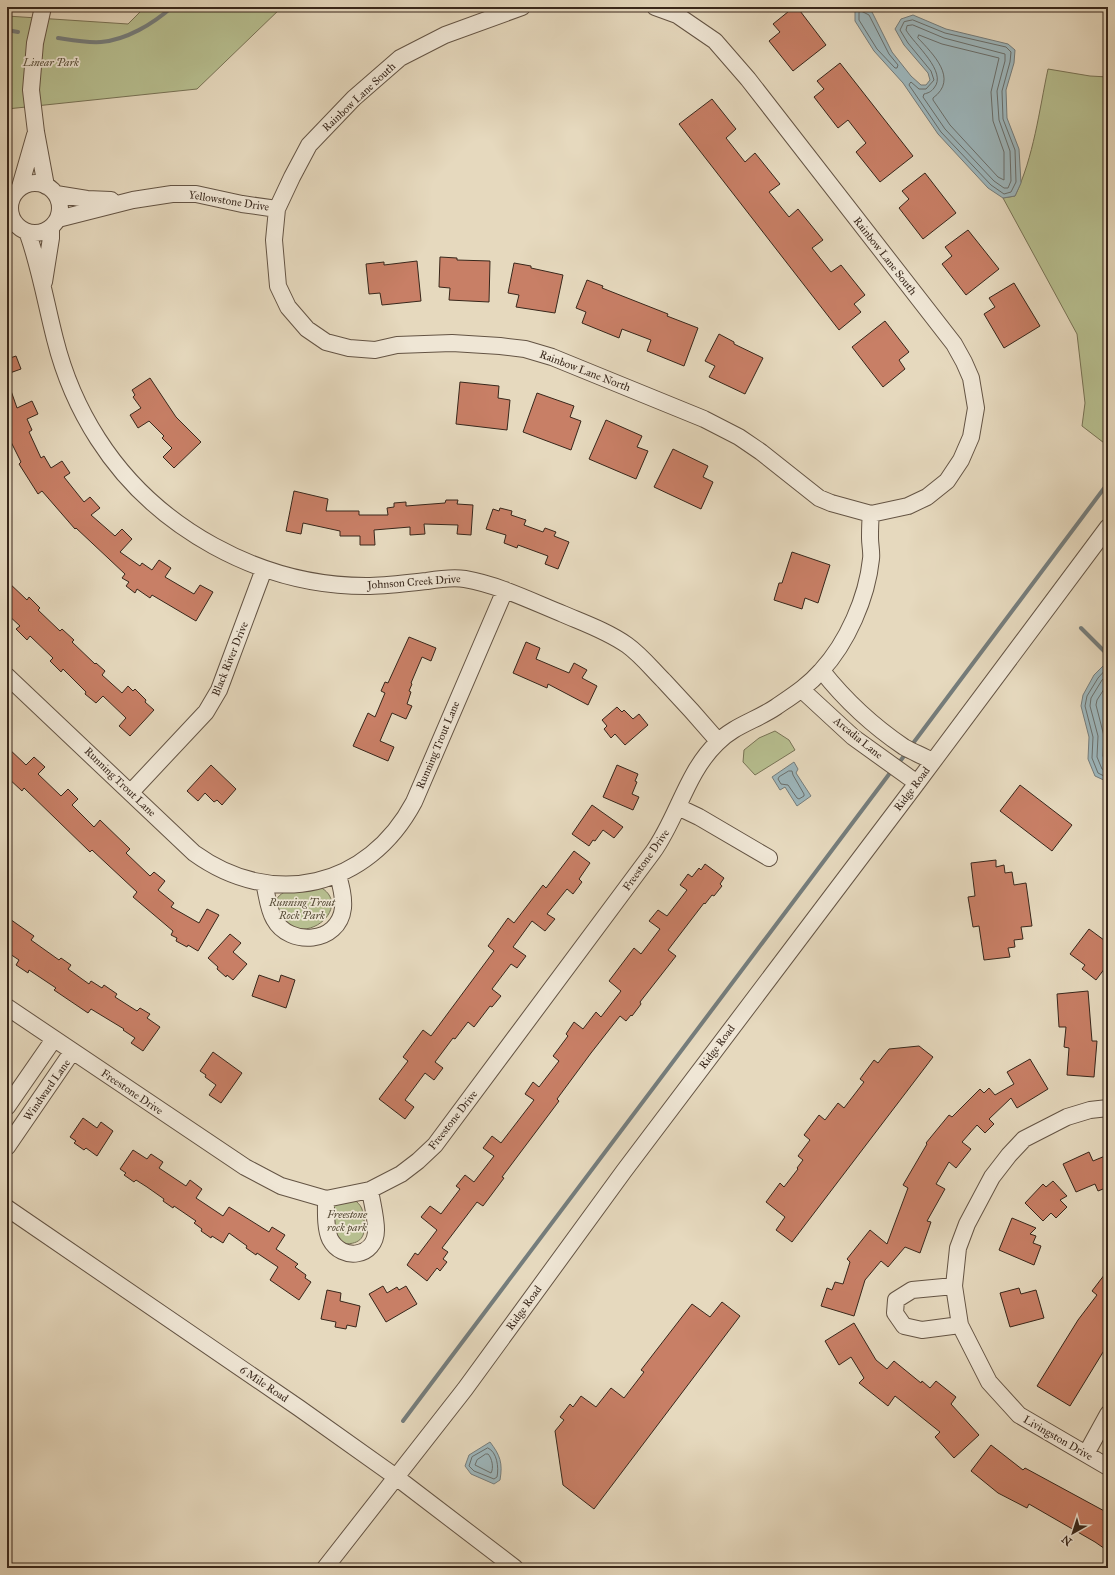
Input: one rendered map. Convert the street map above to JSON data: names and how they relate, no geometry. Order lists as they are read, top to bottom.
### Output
{
  "streets": {
    "street": [
      "Rainbow Lane South",
      "Yellowstone Drive",
      "Rainbow Lane North",
      "Johnson Creek Drive",
      "Black River Drive",
      "Arcadia Lane",
      "Running Trout Lane",
      "Ridge Road",
      "Freestone Drive",
      "Windward Lane",
      "6 Mile Road",
      "Livingston Drive"
    ]
  },
  "crossings": [
    ["Rainbow Lane South", "Yellowstone Drive"],
    ["Rainbow Lane South", "Rainbow Lane North"],
    ["Rainbow Lane South", "Freestone Drive"],
    ["Yellowstone Drive", "Rainbow Lane North"],
    ["Yellowstone Drive", "Johnson Creek Drive"],
    ["Rainbow Lane North", "Freestone Drive"],
    ["Johnson Creek Drive", "Black River Drive"],
    ["Johnson Creek Drive", "Running Trout Lane"],
    ["Johnson Creek Drive", "Freestone Drive"],
    ["Black River Drive", "Running Trout Lane"],
    ["Arcadia Lane", "Ridge Road"],
    ["Arcadia Lane", "Freestone Drive"],
    ["Ridge Road", "6 Mile Road"],
    ["Freestone Drive", "Windward Lane"]
  ],
  "parks": ["Linear Park", "Running Trout Rock Park", "Freestone rock park"],
  "north": "bottom left"
}
